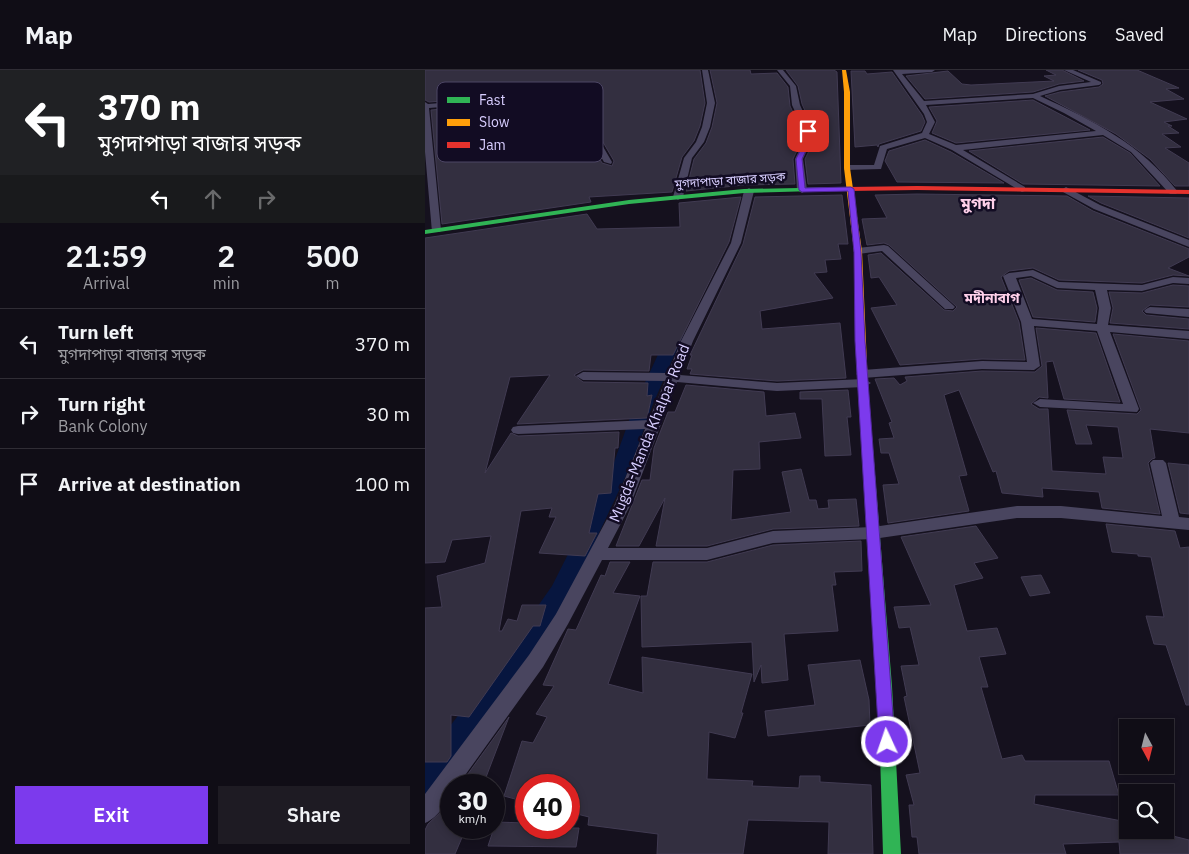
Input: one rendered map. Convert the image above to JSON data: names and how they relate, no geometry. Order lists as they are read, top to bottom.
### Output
{
  "streets": {
    "street": ["মুগদাপাড়া বাজার সড়ক", "Mugda-Manda Khalpar Road"]
  },
  "crossings": [
    ["মুগদাপাড়া বাজার সড়ক", "Mugda-Manda Khalpar Road"]
  ],
  "districts": ["মুগদা", "মদীনাবাগ"],
  "legend": ["Fast", "Slow", "Jam"],
  "north": "bottom",
  "page": {
    "header": "Map",
    "nav": ["Map", "Directions", "Saved"],
    "turn": ["370 m", "মুগদাপাড়া বাজার সড়ক"],
    "eta": [
      "21:59",
      "Arrival",
      "2",
      "min",
      "500",
      "m"
    ],
    "list": [
      {
        "name": "Turn left",
        "note": "মুগদাপাড়া বাজার সড়ক",
        "value": "370 m"
      },
      {
        "name": "Turn right",
        "note": "Bank Colony",
        "value": "30 m"
      },
      {
        "name": "Arrive at destination",
        "value": "100 m"
      }
    ],
    "speed": "30 km/h",
    "limit": "40",
    "buttons": ["Exit", "Share"]
  }
}
